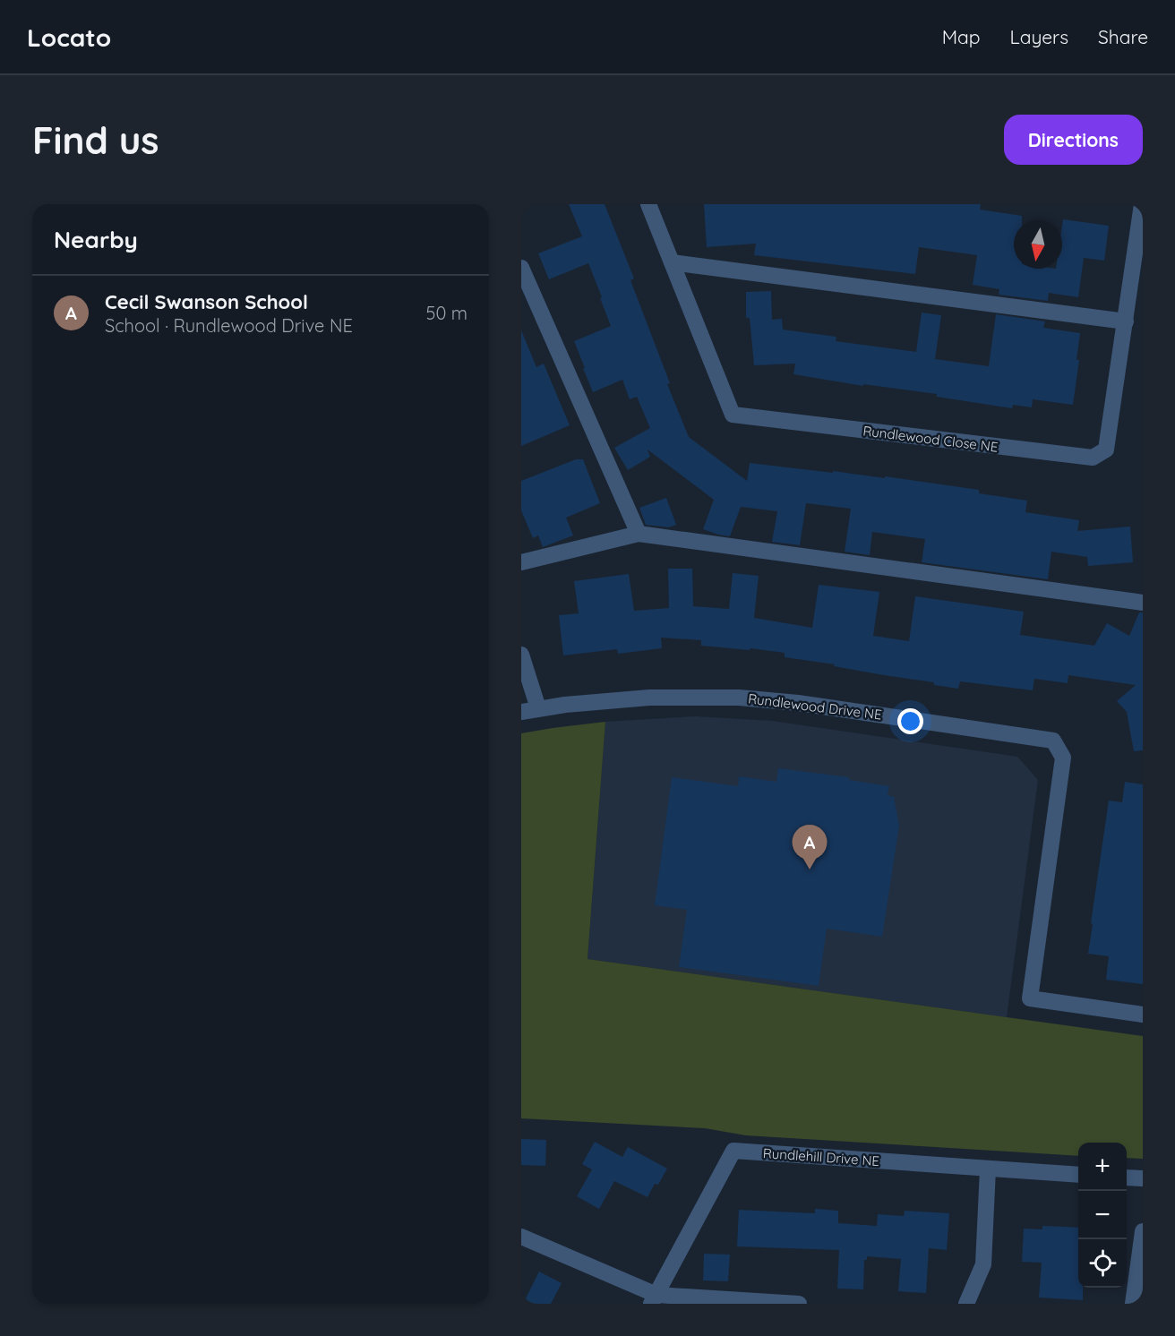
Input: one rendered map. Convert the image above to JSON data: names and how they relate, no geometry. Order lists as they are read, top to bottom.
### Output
{
  "streets": {
    "street": ["Rundlewood Close NE", "Rundlewood Drive NE", "Rundlehill Drive NE"]
  },
  "north": "bottom",
  "page": {
    "header": "Locato",
    "nav": ["Map", "Layers", "Share"],
    "buttons": "Directions",
    "title": "Find us",
    "heading": "Nearby",
    "list": [
      {
        "mark": "A",
        "name": "Cecil Swanson School",
        "note": "School · Rundlewood Drive NE",
        "value": "50 m"
      }
    ],
    "pins": "A",
    "map_buttons": ["+", "−"]
  }
}
